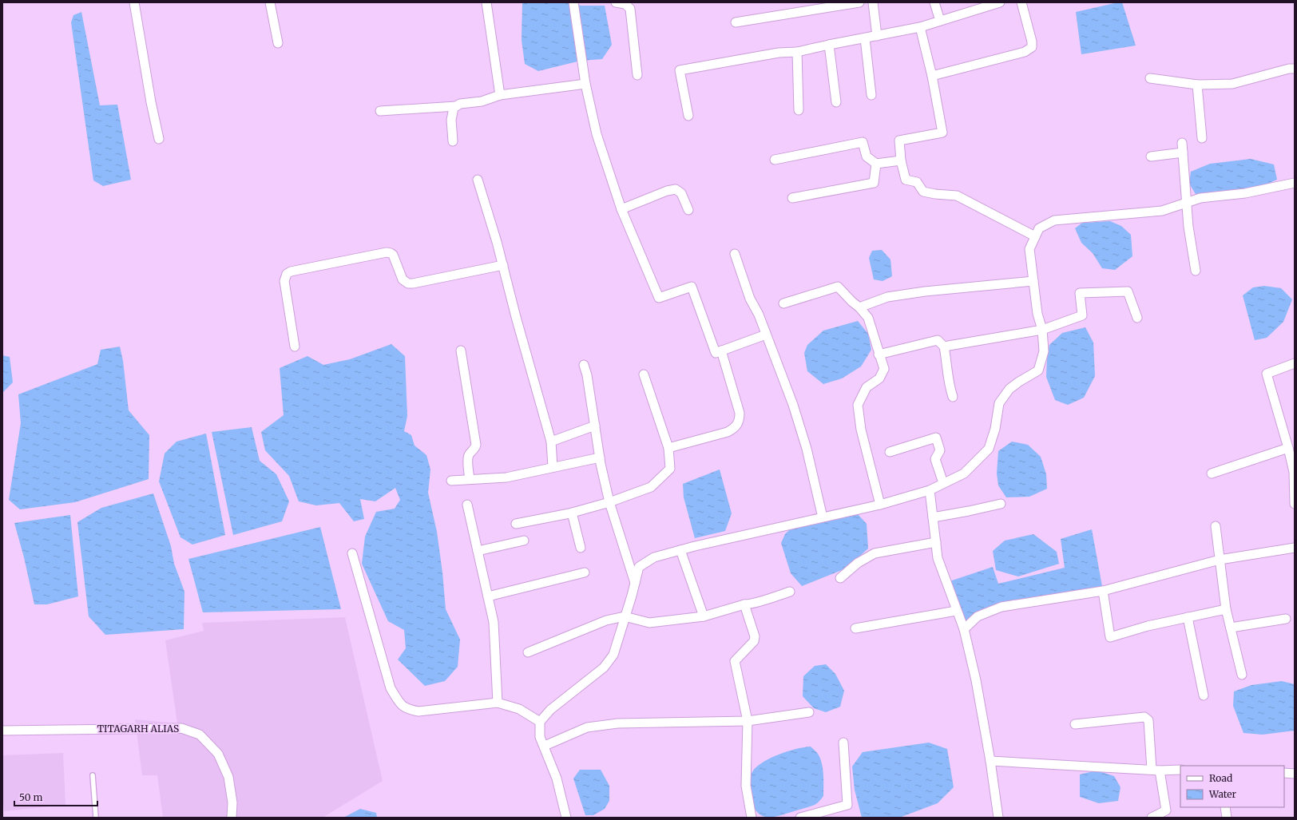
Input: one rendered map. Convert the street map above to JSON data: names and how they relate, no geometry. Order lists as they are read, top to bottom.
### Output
{
  "streets": {
    "street": ["TITAGARH ALIAS"]
  },
  "legend": ["Road", "Water"],
  "scale_bar": "50 m"
}
